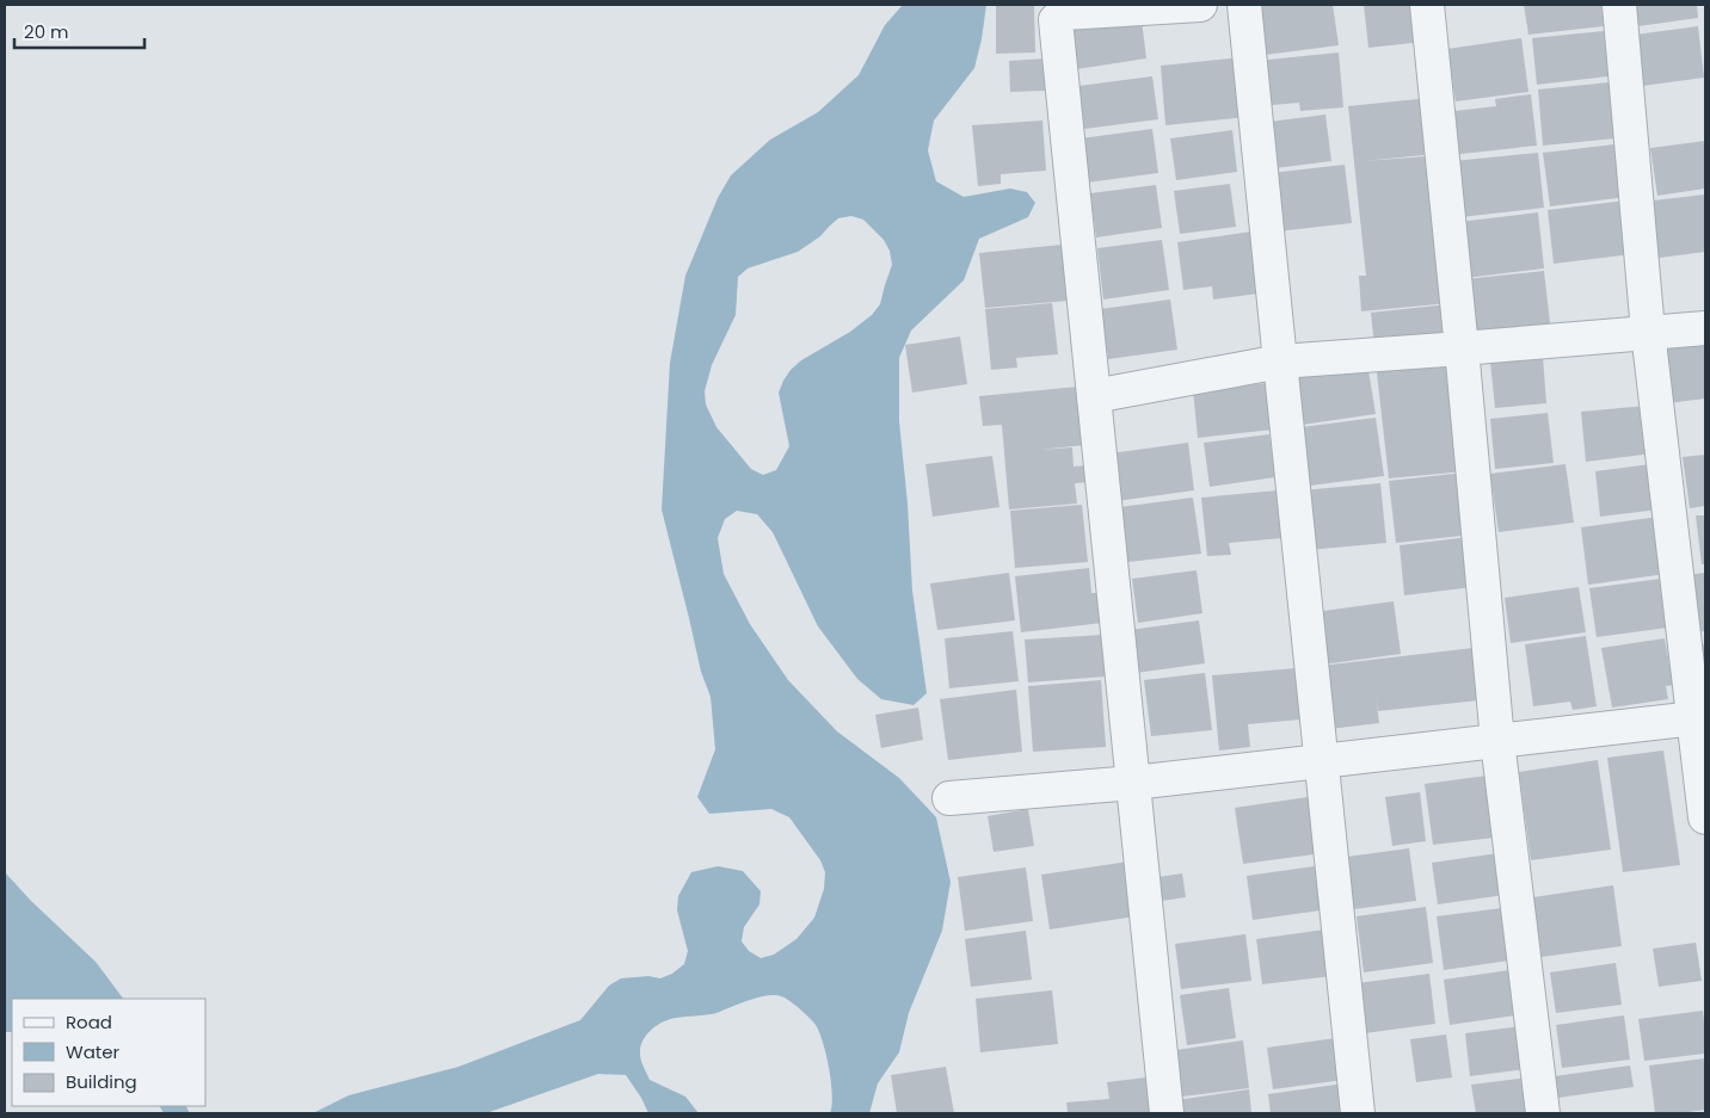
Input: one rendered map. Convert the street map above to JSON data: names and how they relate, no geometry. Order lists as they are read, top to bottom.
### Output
{
  "legend": ["Road", "Water", "Building"],
  "scale_bar": "20 m"
}
